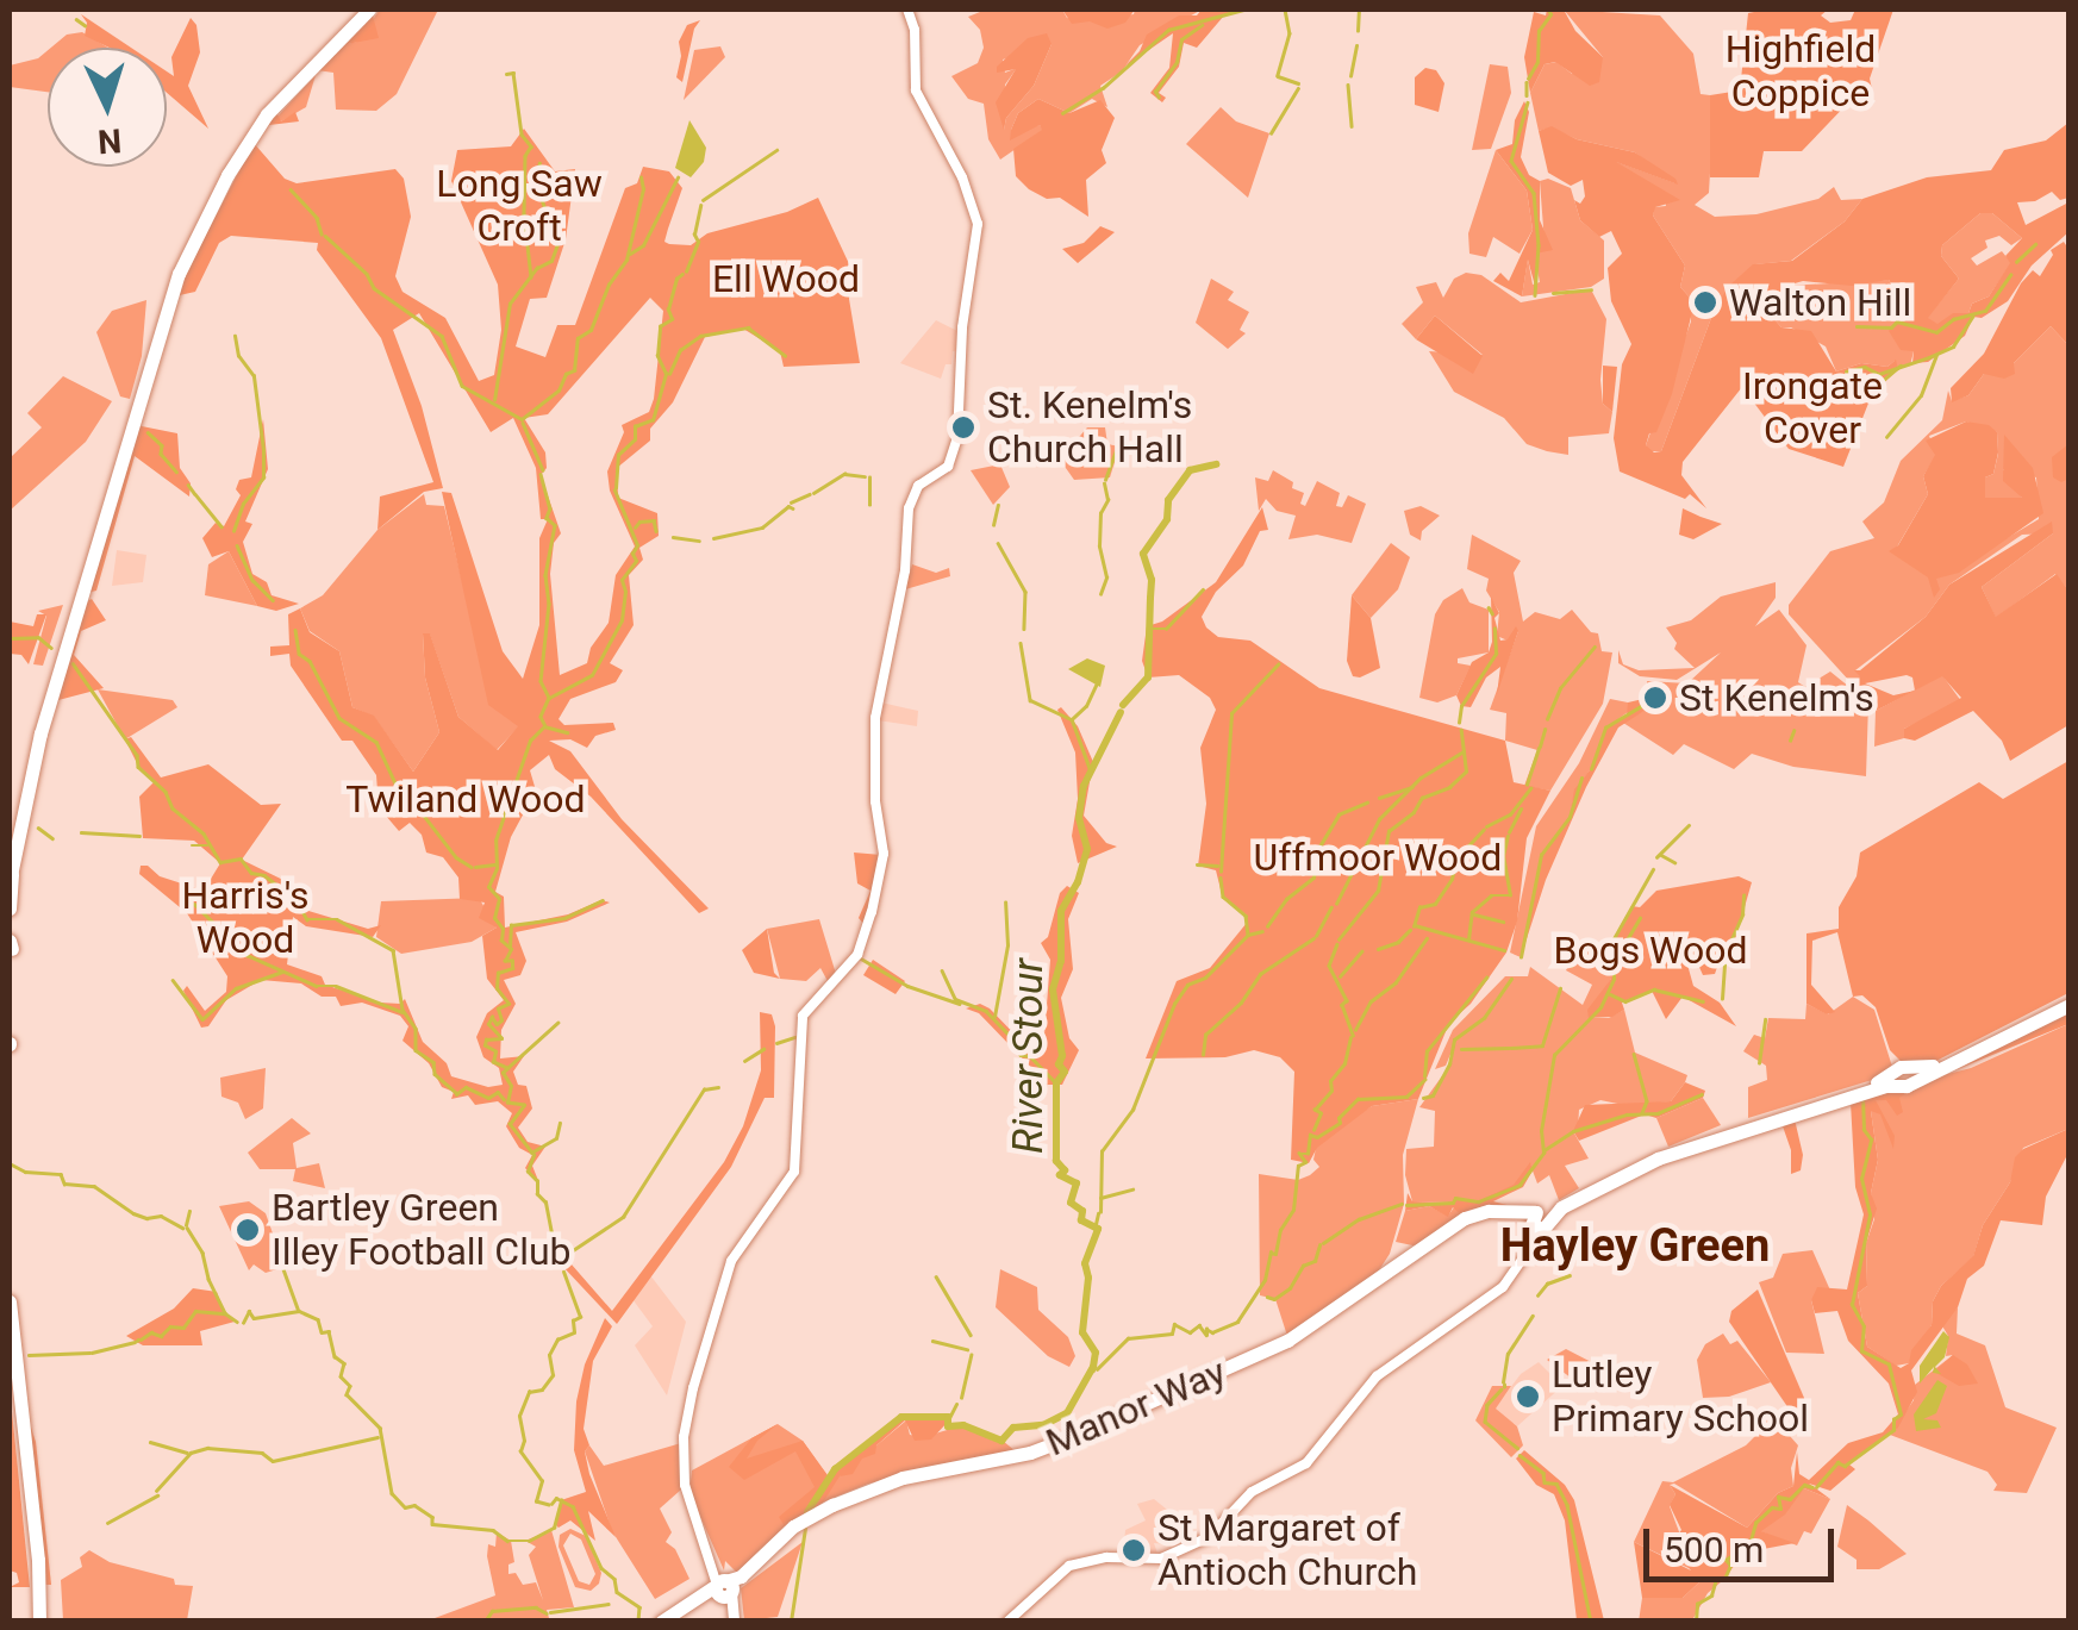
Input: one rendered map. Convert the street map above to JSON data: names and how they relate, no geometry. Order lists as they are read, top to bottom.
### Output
{
  "streets": {
    "highway": ["Manor Way"]
  },
  "districts": ["Hayley Green"],
  "water": ["River Stour"],
  "parks": [
    "Highfield Coppice",
    "Long Saw Croft",
    "Ell Wood",
    "Irongate Cover",
    "Twiland Wood",
    "Uffmoor Wood",
    "Harris's Wood",
    "Bogs Wood"
  ],
  "places": [
    "Walton Hill",
    "St. Kenelm's Church Hall",
    "St Kenelm's",
    "Bartley Green Illey Football Club",
    "Lutley Primary School",
    "St Margaret of Antioch Church"
  ],
  "scale_bar": "500 m",
  "north": "bottom"
}
